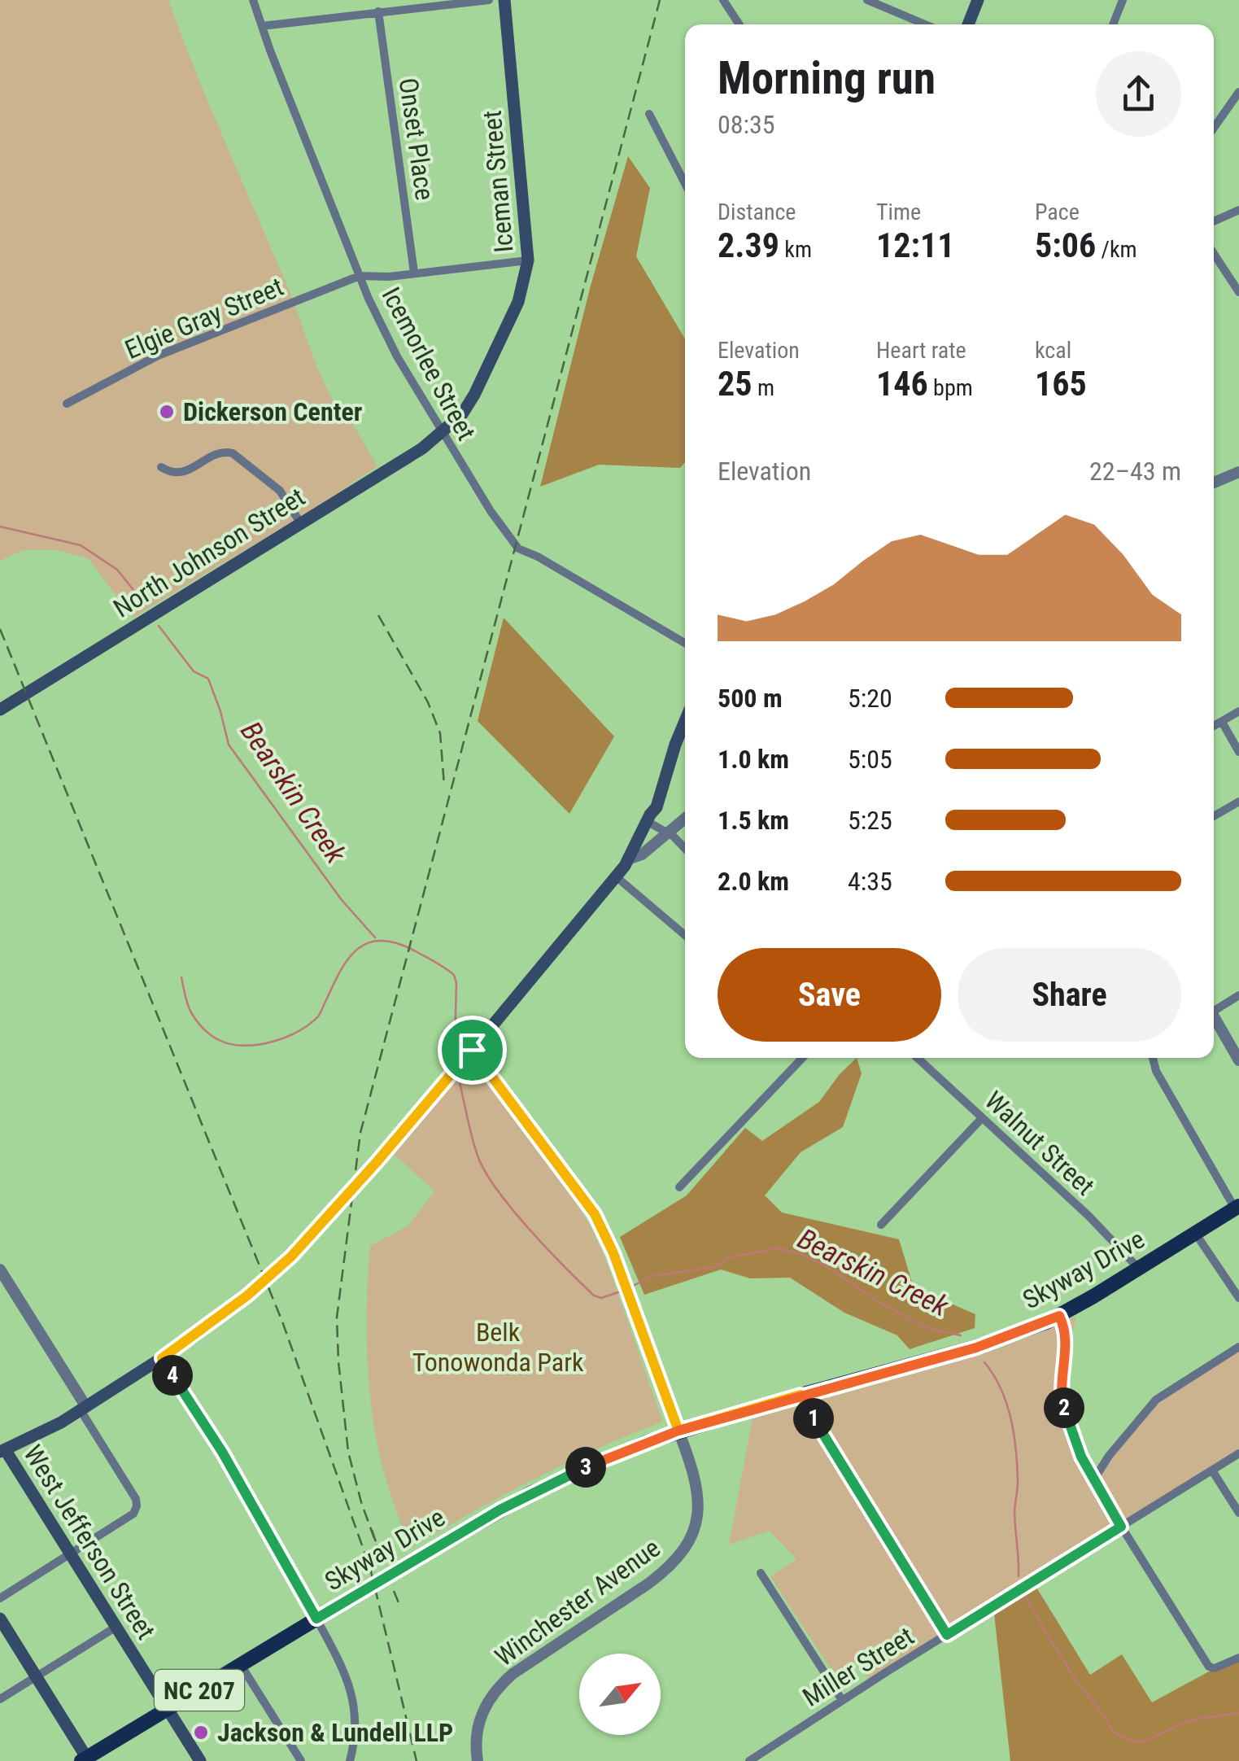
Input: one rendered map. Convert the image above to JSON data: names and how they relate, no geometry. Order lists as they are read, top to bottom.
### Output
{
  "streets": {
    "main road": [
      "Iceman Street",
      "North Johnson Street",
      "Skyway Drive",
      "West Jefferson Street",
      "NC 207"
    ],
    "street": [
      "Onset Place",
      "Elgie Gray Street",
      "Icemorlee Street",
      "Walnut Street",
      "Winchester Avenue",
      "Miller Street"
    ]
  },
  "crossings": [
    ["Onset Place", "Elgie Gray Street"],
    ["Iceman Street", "Elgie Gray Street"],
    ["Iceman Street", "Icemorlee Street"],
    ["Iceman Street", "North Johnson Street"],
    ["Elgie Gray Street", "Icemorlee Street"],
    ["Icemorlee Street", "North Johnson Street"],
    ["Walnut Street", "Skyway Drive"],
    ["Skyway Drive", "Winchester Avenue"],
    ["Skyway Drive", "NC 207"],
    ["West Jefferson Street", "NC 207"]
  ],
  "water": ["Bearskin Creek"],
  "parks": ["Belk Tonowonda Park"],
  "places": ["Dickerson Center", "Jackson & Lundell LLP"],
  "north": "top right",
  "page": {
    "heading": ["Morning run", "08:35"],
    "stats": [
      ["Distance", "2.39 km"],
      ["Time", "12:11"],
      ["Pace", "5:06 /km"],
      ["Elevation", "25 m"],
      ["Heart rate", "146 bpm"],
      ["kcal", "165"]
    ],
    "chart": ["Elevation", "22–43 m"],
    "list": [
      {
        "name": "500 m",
        "note": "5:20"
      },
      {
        "name": "1.0 km",
        "note": "5:05"
      },
      {
        "name": "1.5 km",
        "note": "5:25"
      },
      {
        "name": "2.0 km",
        "note": "4:35"
      }
    ],
    "buttons": ["Save", "Share"],
    "pins": [
      "4",
      "2",
      "1",
      "3"
    ]
  }
}
